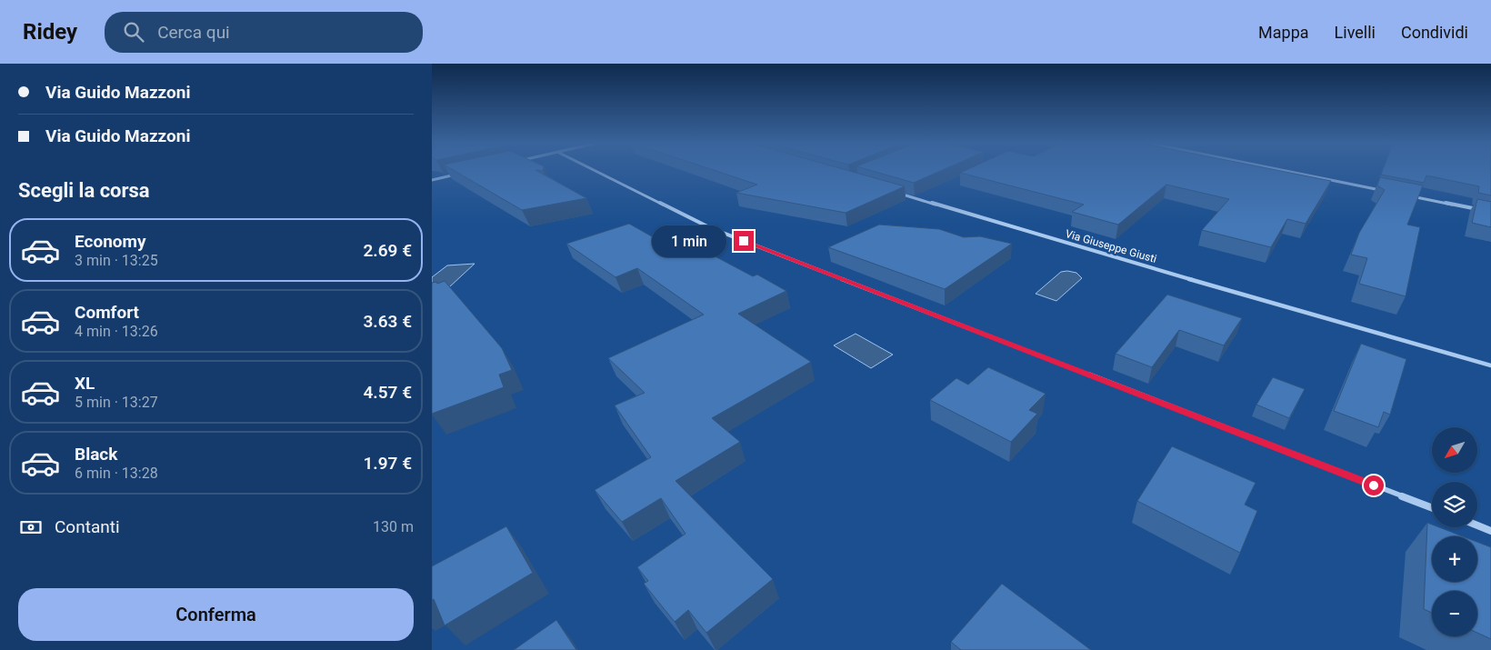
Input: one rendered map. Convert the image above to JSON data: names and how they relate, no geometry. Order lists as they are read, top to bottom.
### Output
{
  "streets": {
    "street": ["Via Giuseppe Giusti"]
  },
  "north": "bottom left",
  "page": {
    "header": "Ridey",
    "search": "Cerca qui",
    "nav": ["Mappa", "Livelli", "Condividi"],
    "banner": ["Via Guido Mazzoni", "Via Guido Mazzoni"],
    "heading": "Scegli la corsa",
    "list": [
      {
        "name": "Economy",
        "note": "3 min · 13:25",
        "value": "2.69 €"
      },
      {
        "name": "Comfort",
        "note": "4 min · 13:26",
        "value": "3.63 €"
      },
      {
        "name": "XL",
        "note": "5 min · 13:27",
        "value": "4.57 €"
      },
      {
        "name": "Black",
        "note": "6 min · 13:28",
        "value": "1.97 €"
      }
    ],
    "bubble": "1 min",
    "map_buttons": ["+", "−"],
    "pay": ["Contanti", "130 m"],
    "buttons": "Conferma"
  }
}
